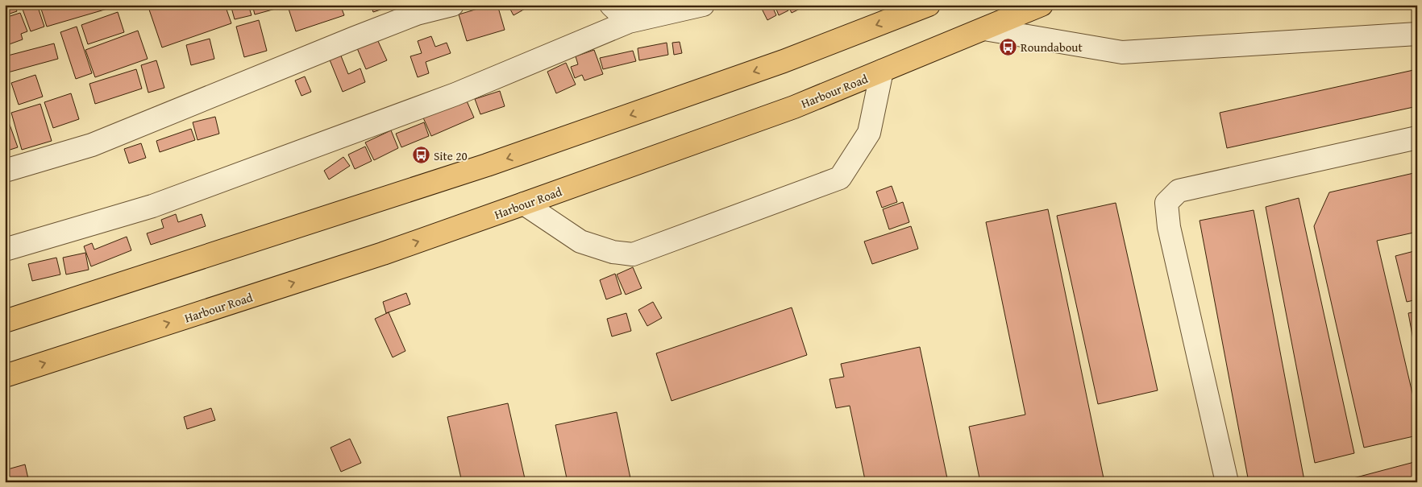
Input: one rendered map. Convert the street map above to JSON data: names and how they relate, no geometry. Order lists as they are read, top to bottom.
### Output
{
  "streets": {
    "highway": ["Harbour Road"]
  },
  "places": {
    "bus stop": ["Roundabout", "Site 20"]
  }
}
